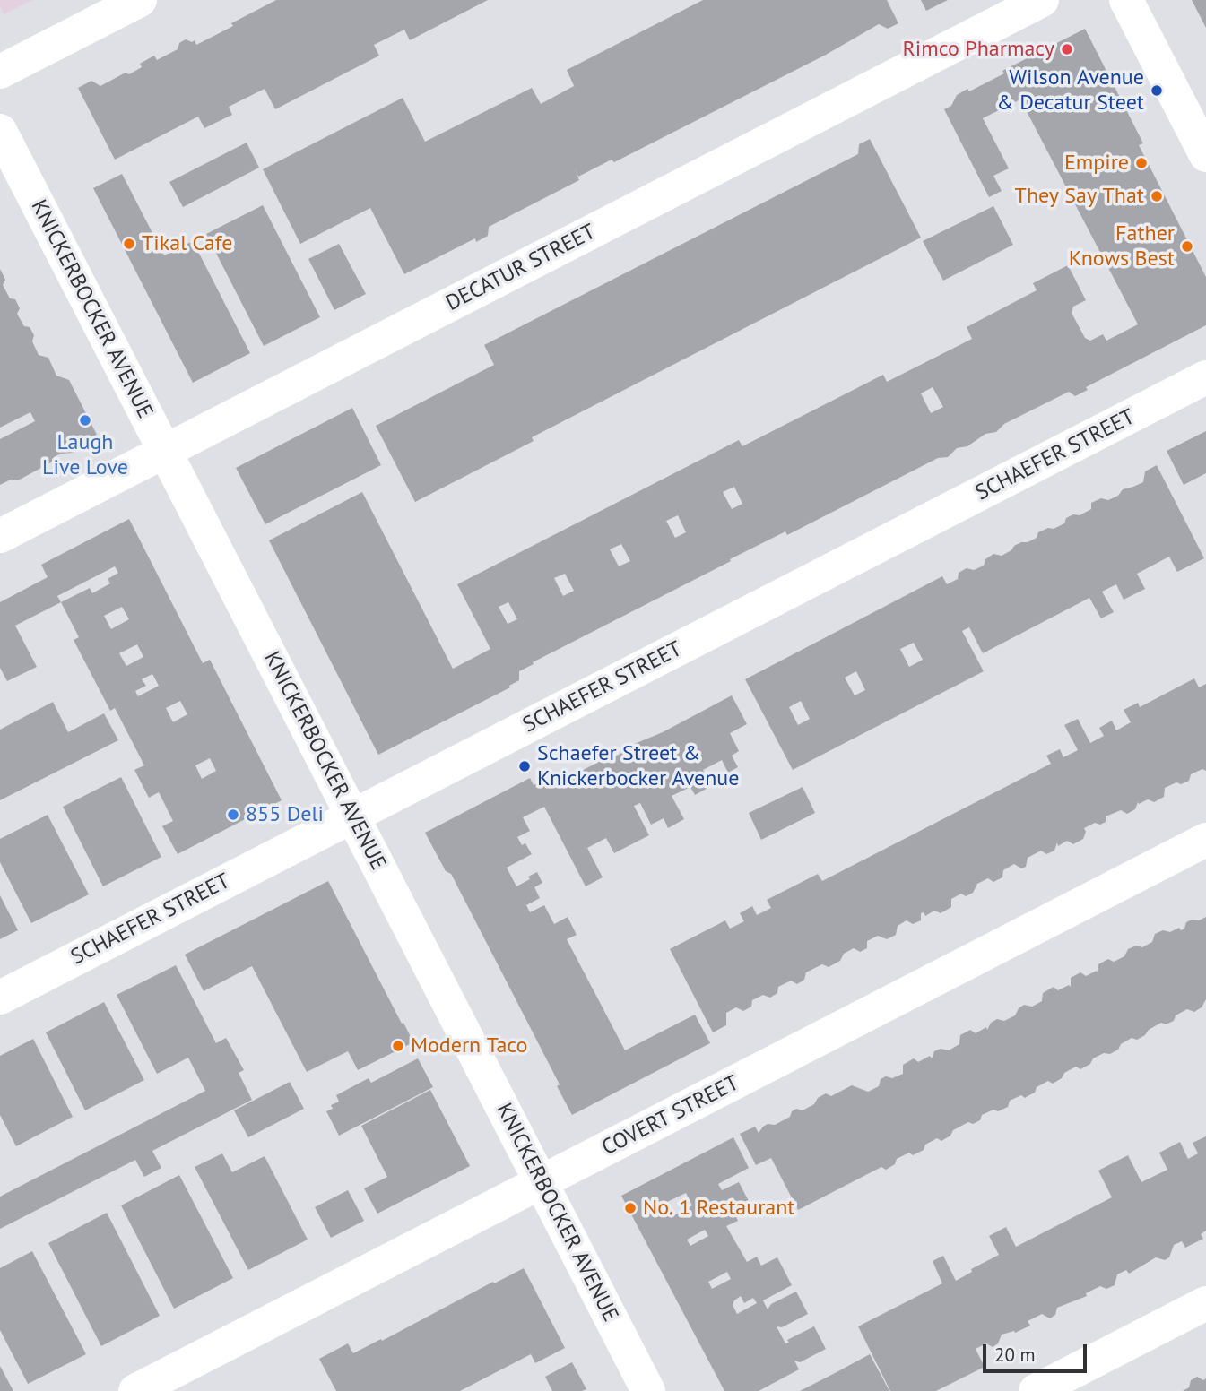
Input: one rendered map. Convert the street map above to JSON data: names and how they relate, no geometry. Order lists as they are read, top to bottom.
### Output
{
  "streets": {
    "street": [
      "DECATUR STREET",
      "KNICKERBOCKER AVENUE",
      "SCHAEFER STREET",
      "COVERT STREET"
    ]
  },
  "crossings": [
    ["DECATUR STREET", "KNICKERBOCKER AVENUE"],
    ["KNICKERBOCKER AVENUE", "SCHAEFER STREET"],
    ["KNICKERBOCKER AVENUE", "COVERT STREET"]
  ],
  "places": [
    "Rimco Pharmacy",
    "Wilson Avenue & Decatur Steet",
    "Empire",
    "They Say That",
    "Tikal Cafe",
    "Father Knows Best",
    "Laugh Live Love",
    "Schaefer Street & Knickerbocker Avenue",
    "855 Deli",
    "Modern Taco",
    "No. 1 Restaurant"
  ],
  "scale_bar": "20 m"
}
